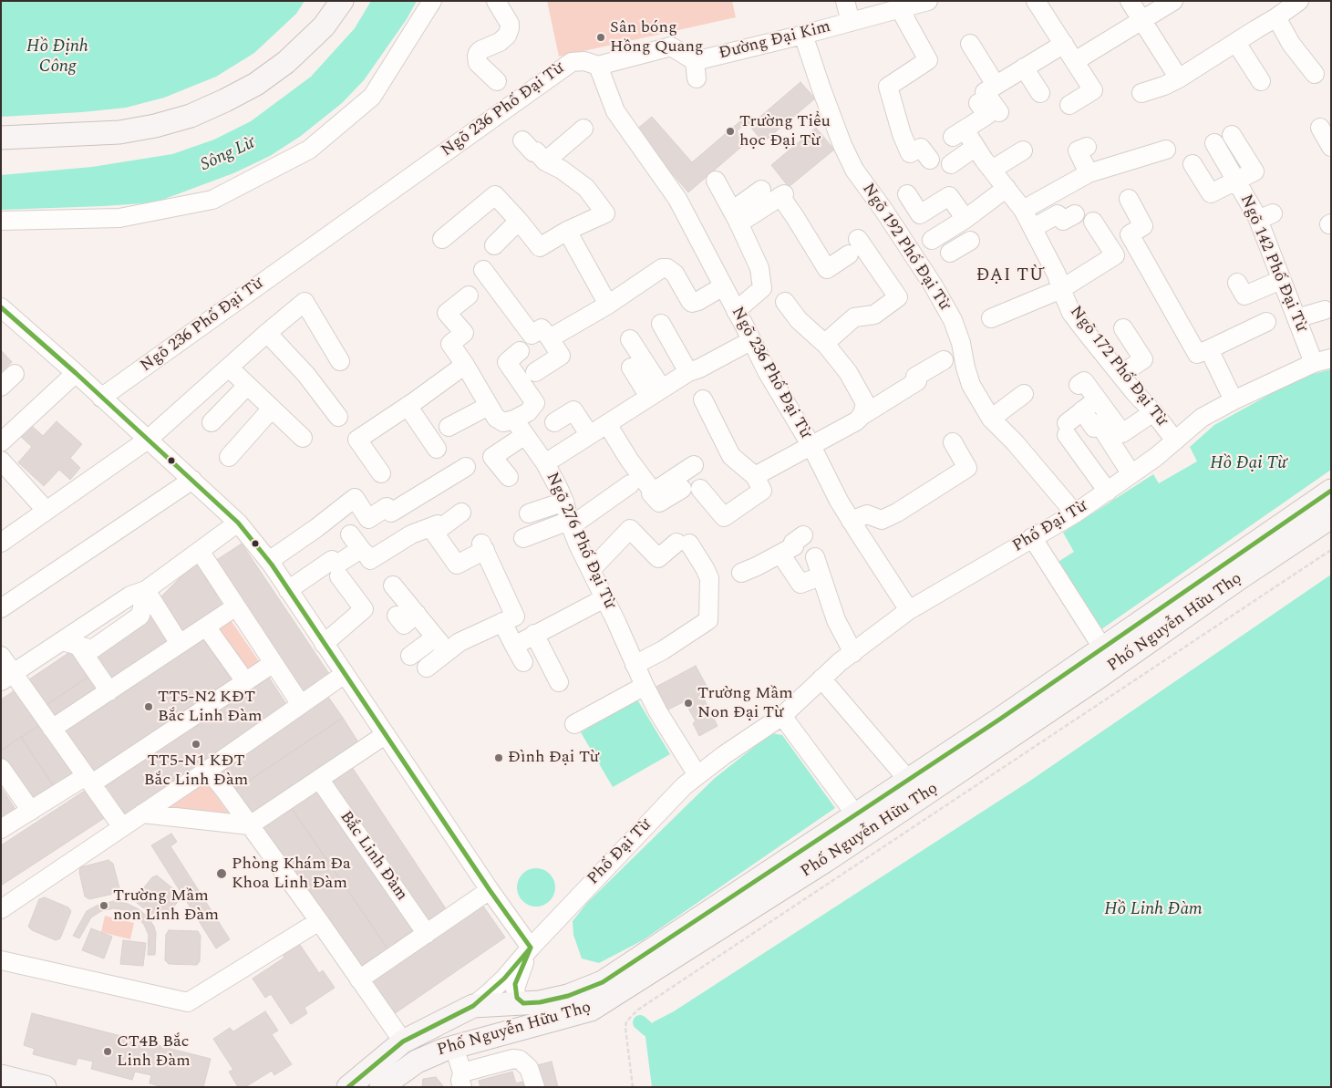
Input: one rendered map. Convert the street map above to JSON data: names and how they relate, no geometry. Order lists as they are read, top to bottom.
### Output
{
  "streets": {
    "main road": ["Phố Nguyễn Hữu Thọ"],
    "street": [
      "Đường Đại Kim",
      "Ngõ 236 Phố Đại Từ",
      "Ngõ 192 Phố Đại Từ",
      "Ngõ 142 Phố Đại Từ",
      "Ngõ 172 Phố Đại Từ",
      "Phố Đại Từ",
      "Ngõ 276 Phố Đại Từ",
      "Bắc Linh Đàm"
    ]
  },
  "crossings": [
    ["Đường Đại Kim", "Ngõ 236 Phố Đại Từ"],
    ["Đường Đại Kim", "Ngõ 192 Phố Đại Từ"],
    ["Ngõ 236 Phố Đại Từ", "Phố Đại Từ"],
    ["Ngõ 192 Phố Đại Từ", "Phố Đại Từ"],
    ["Ngõ 142 Phố Đại Từ", "Phố Đại Từ"],
    ["Ngõ 172 Phố Đại Từ", "Phố Đại Từ"],
    ["Phố Đại Từ", "Ngõ 276 Phố Đại Từ"],
    ["Phố Đại Từ", "Phố Nguyễn Hữu Thọ"]
  ],
  "districts": ["ĐẠI TỪ"],
  "water": [
    "Hồ Định Công",
    "Sông Lừ",
    "Hồ Đại Từ",
    "Hồ Linh Đàm"
  ],
  "places": [
    "Sân bóng Hồng Quang",
    "Trường Tiểu học Đại Từ",
    "Trường Mầm Non Đại Từ",
    "TT5-N2 KĐT Bắc Linh Đàm",
    "TT5-N1 KĐT Bắc Linh Đàm",
    "Đình Đại Từ",
    "Phòng Khám Đa Khoa Linh Đàm",
    "Trường Mầm non Linh Đàm",
    "CT4B Bắc Linh Đàm"
  ]
}
